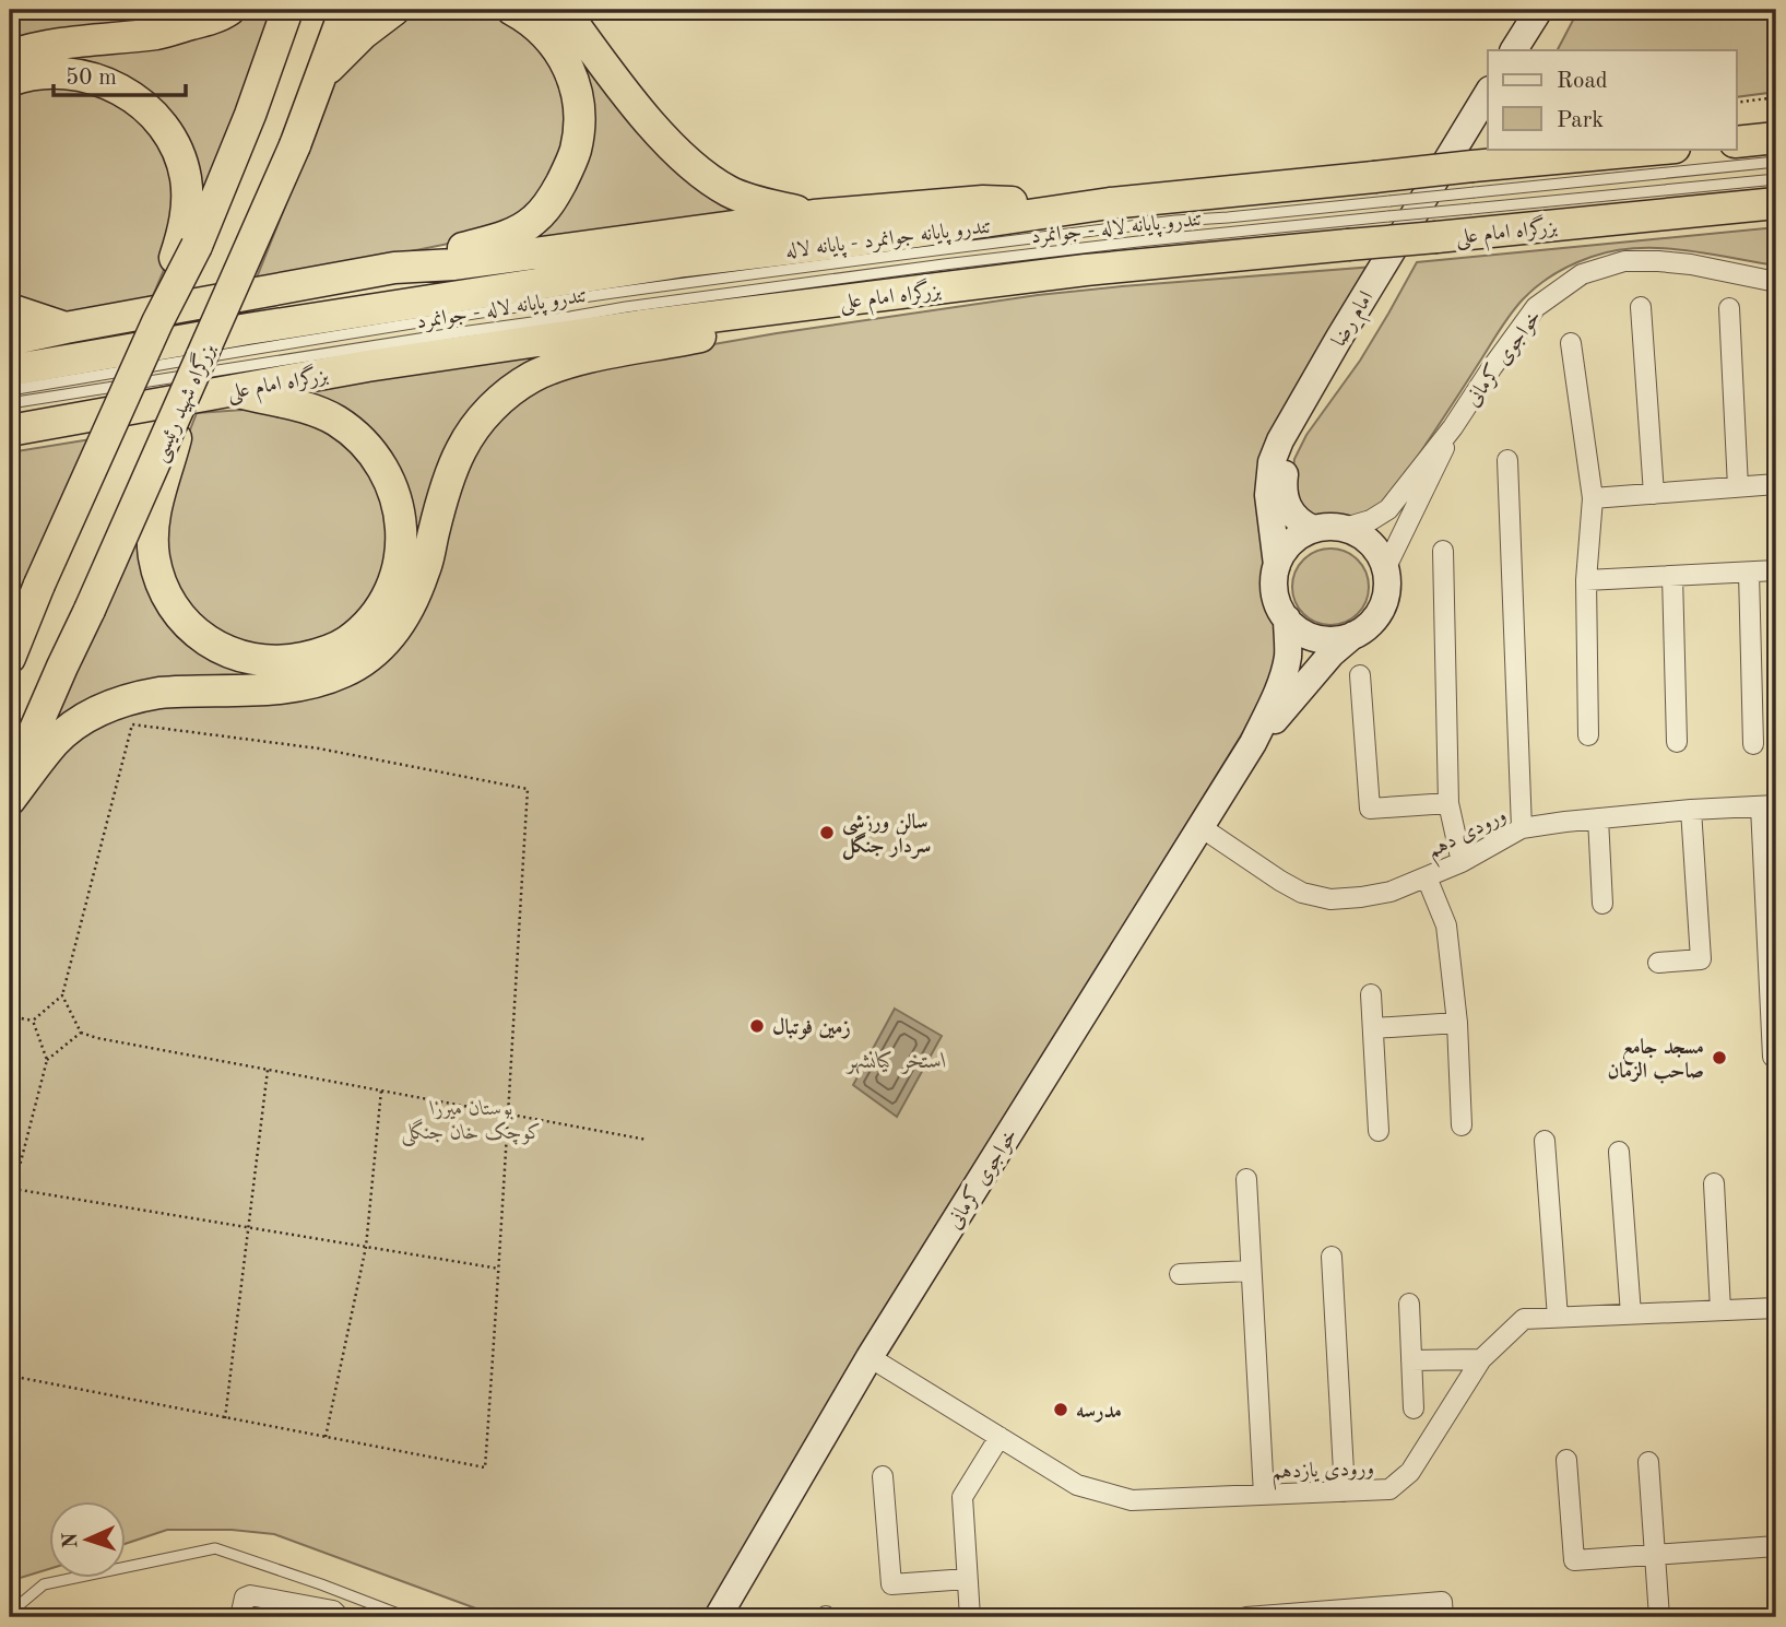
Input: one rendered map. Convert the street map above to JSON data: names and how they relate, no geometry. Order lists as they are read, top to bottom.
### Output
{
  "streets": {
    "highway": ["بزرگراه امام علی", "بزرگراه شهید رئیسی"],
    "main road": ["امام رضا", "خواجوی کرمانی"],
    "street": ["ورودی دهم", "ورودی یازدهم"],
    "lane": ["تندرو پایانه لاله - جوانمرد", "تندرو پایانه جوانمرد - پایانه لاله"]
  },
  "crossings": [
    ["خواجوی کرمانی", "ورودی دهم"],
    ["خواجوی کرمانی", "ورودی یازدهم"]
  ],
  "water": ["استخر کیانشهر"],
  "parks": ["بوستان میرزا کوچک خان جنگلی"],
  "places": [
    "سالن ورزشی سردار جنگل",
    "زمین فوتبال",
    "مسجد جامع صاحب الزمان",
    "مدرسه"
  ],
  "legend": ["Road", "Park"],
  "scale_bar": "50 m",
  "north": "left"
}
